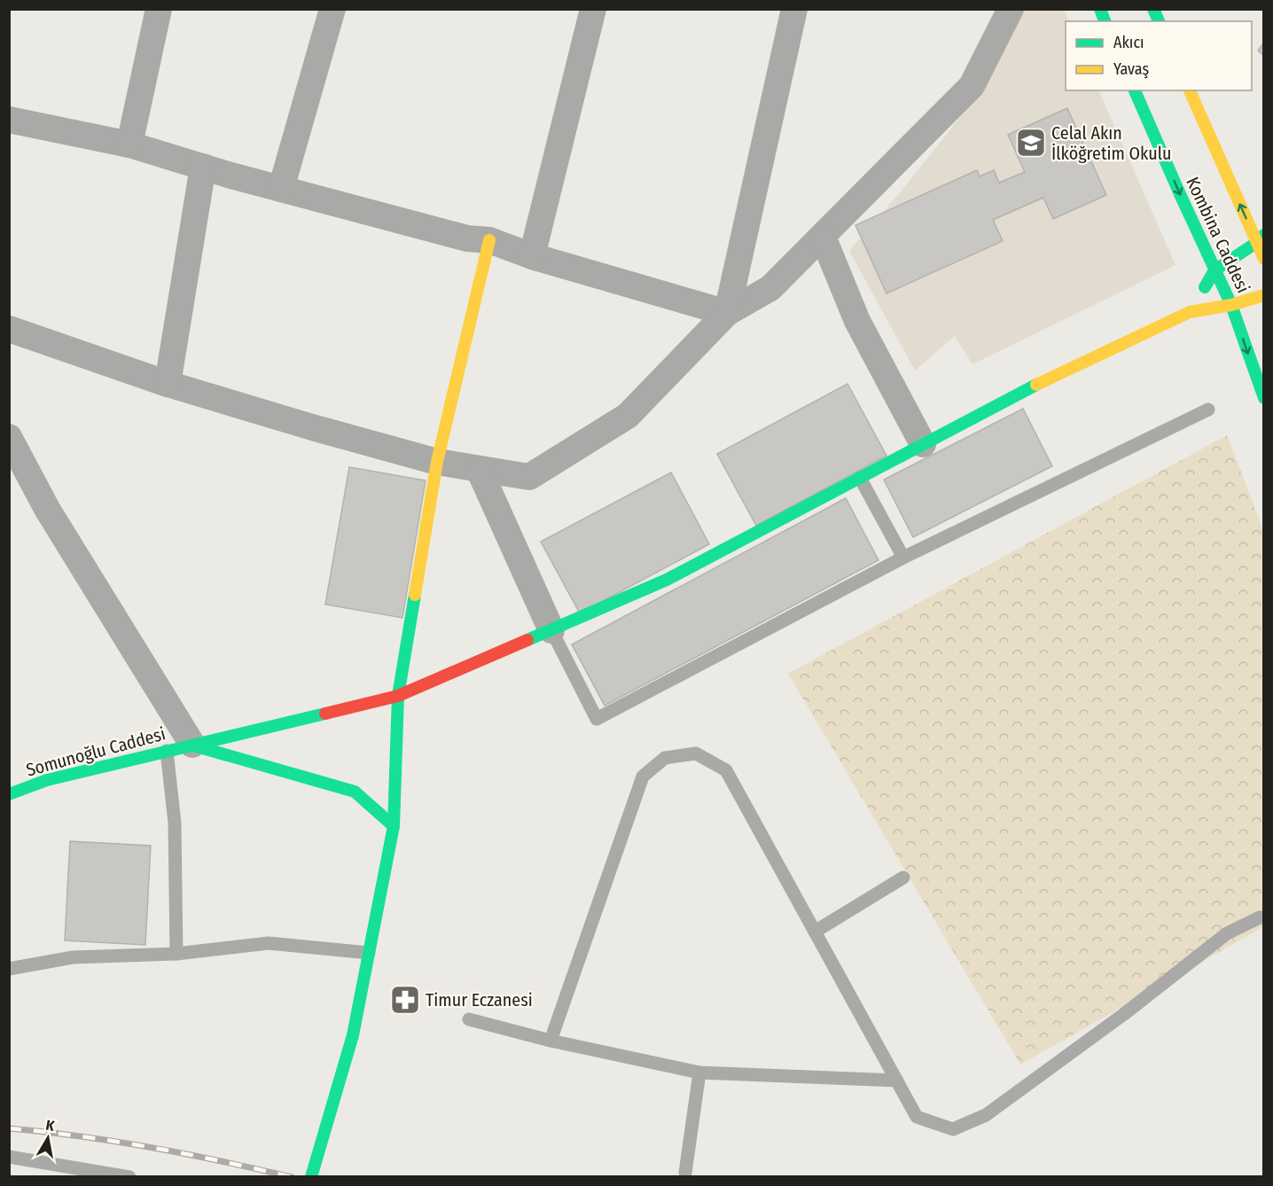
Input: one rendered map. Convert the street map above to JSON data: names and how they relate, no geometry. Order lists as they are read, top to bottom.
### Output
{
  "streets": {
    "main road": ["Kombina Caddesi", "Somunoğlu Caddesi"]
  },
  "crossings": [
    ["Kombina Caddesi", "Somunoğlu Caddesi"]
  ],
  "places": {
    "school or university": ["Celal Akın İlköğretim Okulu"],
    "pharmacy": ["Timur Eczanesi"]
  },
  "legend": ["Akıcı", "Yavaş"],
  "north": "top"
}
